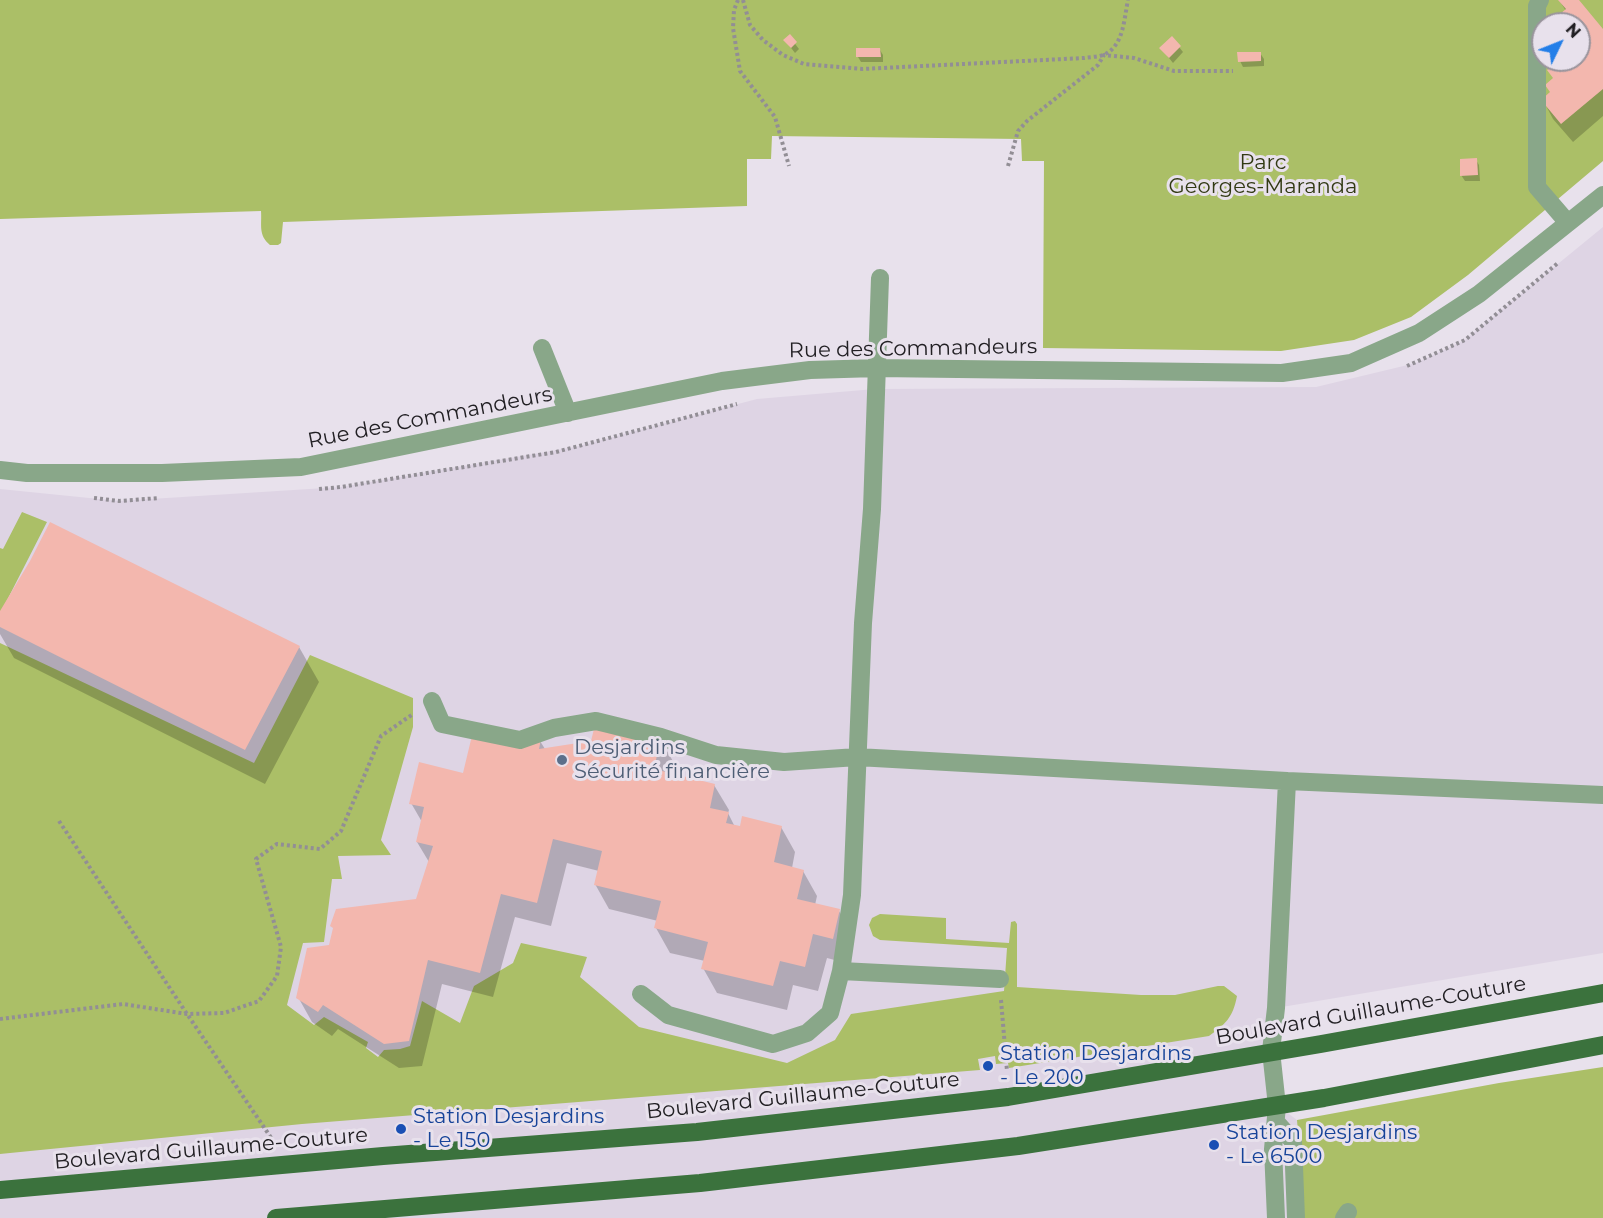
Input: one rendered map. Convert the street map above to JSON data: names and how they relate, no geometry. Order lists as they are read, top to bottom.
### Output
{
  "streets": {
    "main road": ["Boulevard Guillaume-Couture"],
    "street": ["Rue des Commandeurs"]
  },
  "parks": ["Parc Georges-Maranda"],
  "places": [
    "Desjardins Sécurité financière",
    "Station Desjardins - Le 200",
    "Station Desjardins - Le 150",
    "Station Desjardins - Le 6500"
  ],
  "north": "top right"
}
